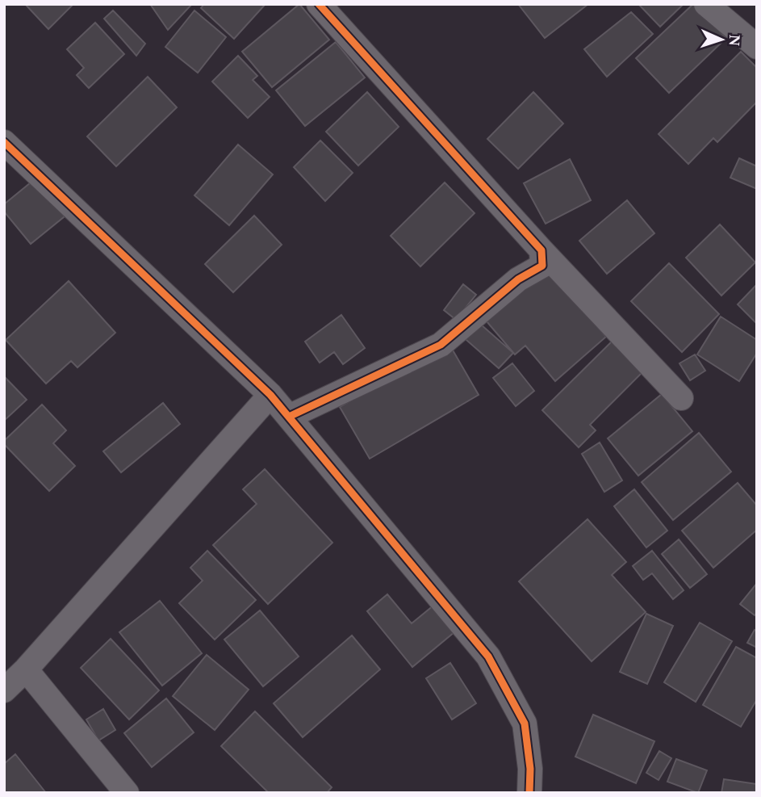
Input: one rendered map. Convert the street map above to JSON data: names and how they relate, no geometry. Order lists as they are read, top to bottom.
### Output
{
  "north": "right"
}
